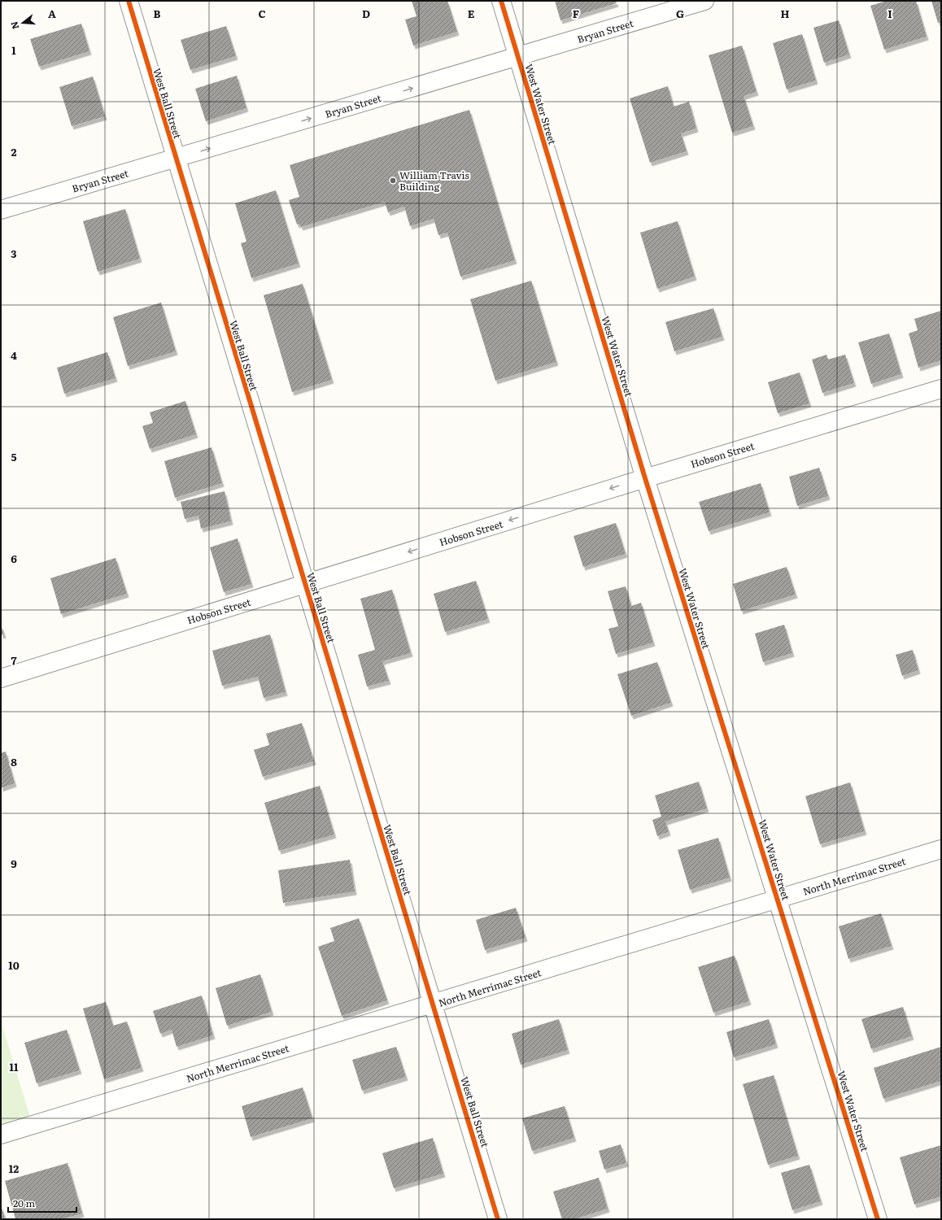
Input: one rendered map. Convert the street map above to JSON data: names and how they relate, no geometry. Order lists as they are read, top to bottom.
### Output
{
  "streets": {
    "street": [
      "Bryan Street",
      "West Ball Street",
      "West Water Street",
      "Hobson Street",
      "North Merrimac Street"
    ]
  },
  "crossings": [
    ["Bryan Street", "West Ball Street"],
    ["Bryan Street", "West Water Street"],
    ["West Ball Street", "Hobson Street"],
    ["West Ball Street", "North Merrimac Street"],
    ["West Water Street", "Hobson Street"],
    ["West Water Street", "North Merrimac Street"]
  ],
  "one_way": ["Bryan Street", "Hobson Street"],
  "places": ["William Travis Building"],
  "scale_bar": "20 m",
  "north": "left",
  "grid": {
    "columns": [
      "A",
      "B",
      "C",
      "D",
      "E",
      "F",
      "G",
      "H",
      "I"
    ],
    "rows": [
      "1",
      "2",
      "3",
      "4",
      "5",
      "6",
      "7",
      "8",
      "9",
      "10",
      "11",
      "12"
    ]
  }
}
